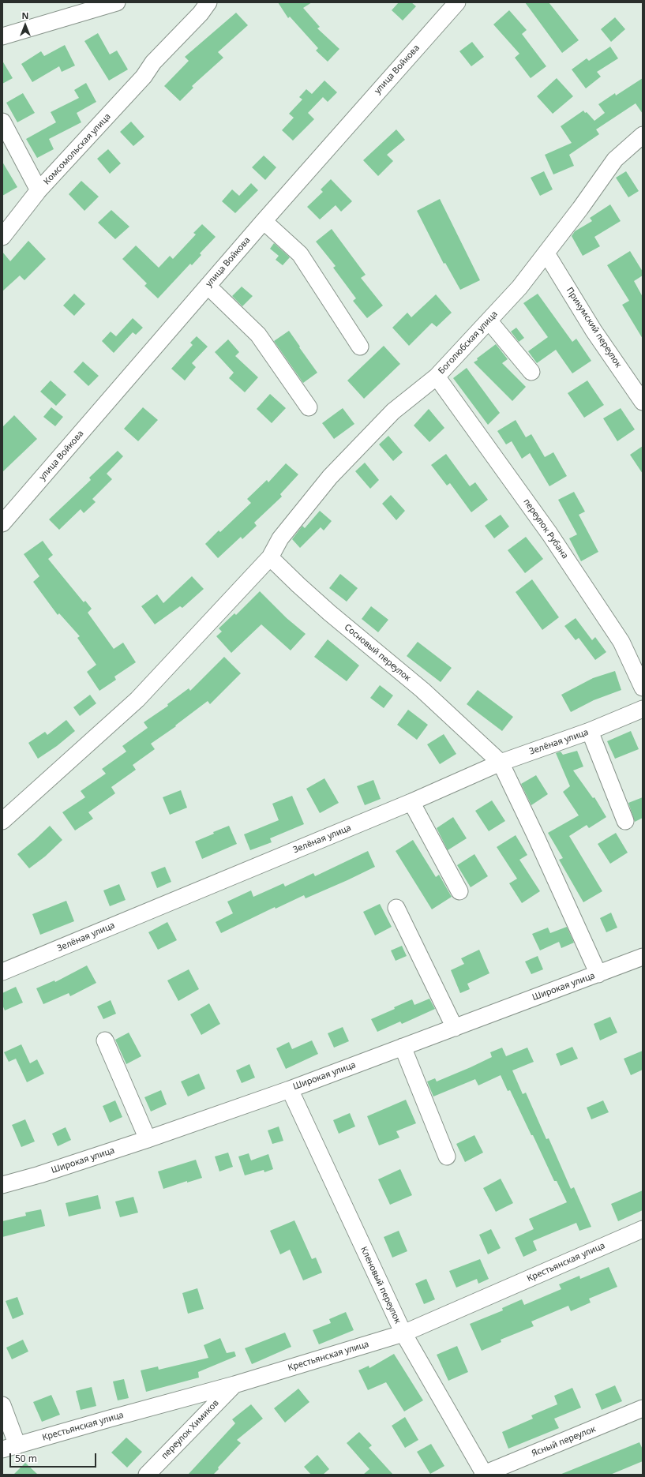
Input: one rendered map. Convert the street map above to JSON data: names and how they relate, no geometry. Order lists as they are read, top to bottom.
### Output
{
  "streets": {
    "street": [
      "улица Войкова",
      "Комсомольская улица",
      "Прикумский переулок",
      "Боголюбская улица",
      "переулок Рубана",
      "Сосновый переулок",
      "Зелёная улица",
      "Широкая улица",
      "Крестьянская улица",
      "Кленовый переулок",
      "переулок Химиков",
      "Ясный переулок"
    ]
  },
  "crossings": [
    ["Прикумский переулок", "Боголюбская улица"],
    ["Боголюбская улица", "переулок Рубана"],
    ["Боголюбская улица", "Сосновый переулок"],
    ["Сосновый переулок", "Зелёная улица"],
    ["Широкая улица", "Кленовый переулок"],
    ["Крестьянская улица", "Кленовый переулок"],
    ["Крестьянская улица", "переулок Химиков"],
    ["Кленовый переулок", "Ясный переулок"]
  ],
  "scale_bar": "50 m",
  "north": "top"
}
